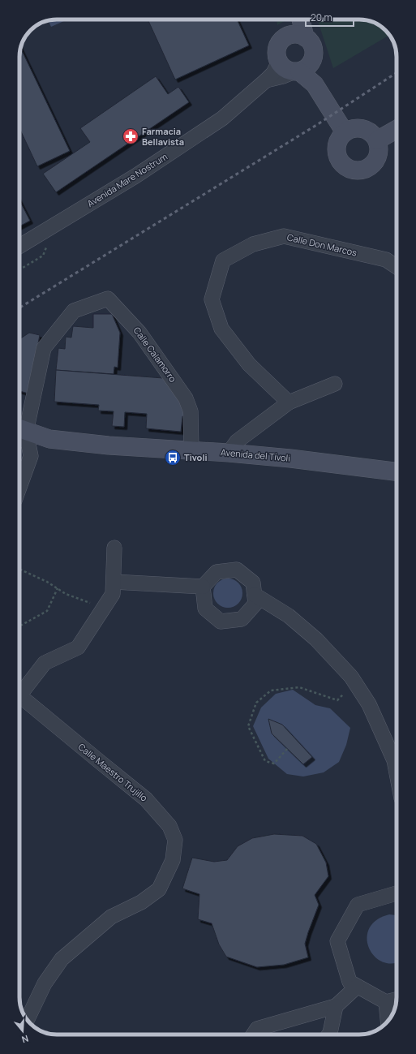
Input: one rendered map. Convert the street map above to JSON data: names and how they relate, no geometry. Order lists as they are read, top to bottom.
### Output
{
  "streets": {
    "main road": ["Avenida del Tívoli"],
    "street": [
      "Avenida Mare Nostrum",
      "Calle Don Marcos",
      "Calle Calamorro",
      "Calle Maestro Trujillo"
    ]
  },
  "crossings": [
    ["Calle Calamorro", "Avenida del Tívoli"]
  ],
  "places": {
    "pharmacy": ["Farmacia Bellavista"],
    "bus stop": ["Tivoli"]
  },
  "scale_bar": "20 m",
  "north": "bottom"
}
